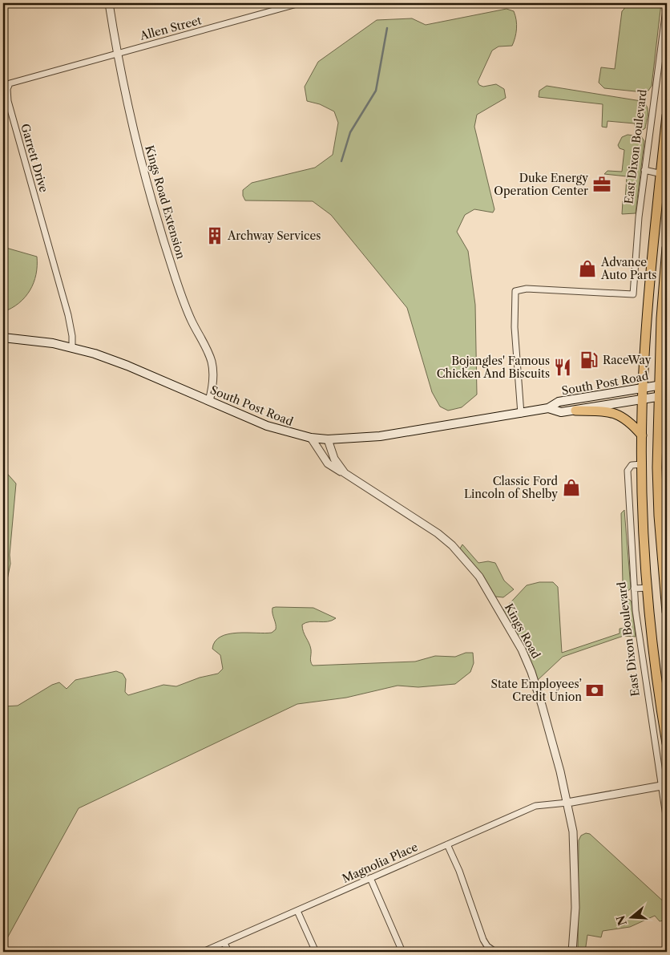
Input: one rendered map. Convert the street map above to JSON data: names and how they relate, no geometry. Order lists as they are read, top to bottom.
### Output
{
  "streets": {
    "main road": ["South Post Road"],
    "street": [
      "Allen Street",
      "East Dixon Boulevard",
      "Garrett Drive",
      "Kings Road Extension",
      "Kings Road",
      "Magnolia Place"
    ]
  },
  "crossings": [
    ["Allen Street", "Garrett Drive"],
    ["Allen Street", "Kings Road Extension"],
    ["East Dixon Boulevard", "South Post Road"],
    ["Garrett Drive", "Kings Road Extension"],
    ["Garrett Drive", "South Post Road"],
    ["Kings Road Extension", "South Post Road"],
    ["South Post Road", "Kings Road"],
    ["Kings Road", "Magnolia Place"]
  ],
  "places": {
    "office": ["Duke Energy Operation Center"],
    "building": ["Archway Services"],
    "shop": ["Advance Auto Parts", "Classic Ford Lincoln of Shelby"],
    "fuel station": ["RaceWay"],
    "restaurant": ["Bojangles' Famous Chicken And Biscuits"],
    "bank": ["State Employees’ Credit Union"]
  },
  "north": "left"
}
